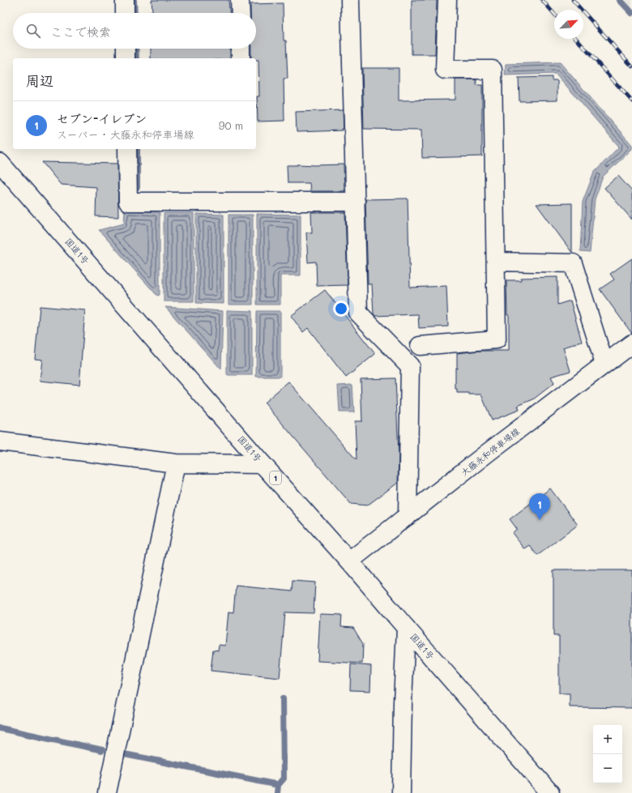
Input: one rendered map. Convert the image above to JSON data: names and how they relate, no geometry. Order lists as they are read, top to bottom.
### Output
{
  "streets": {
    "main road": ["国道1号", "大藤永和停車場線", "1"]
  },
  "crossings": [
    ["国道1号", "大藤永和停車場線"]
  ],
  "north": "top right",
  "page": {
    "search": "ここで検索",
    "heading": "周辺",
    "list": [
      {
        "mark": "1",
        "name": "セブン-イレブン",
        "note": "スーパー · 大藤永和停車場線",
        "value": "90 m"
      }
    ],
    "pins": "1",
    "map_buttons": ["+", "−"]
  }
}
